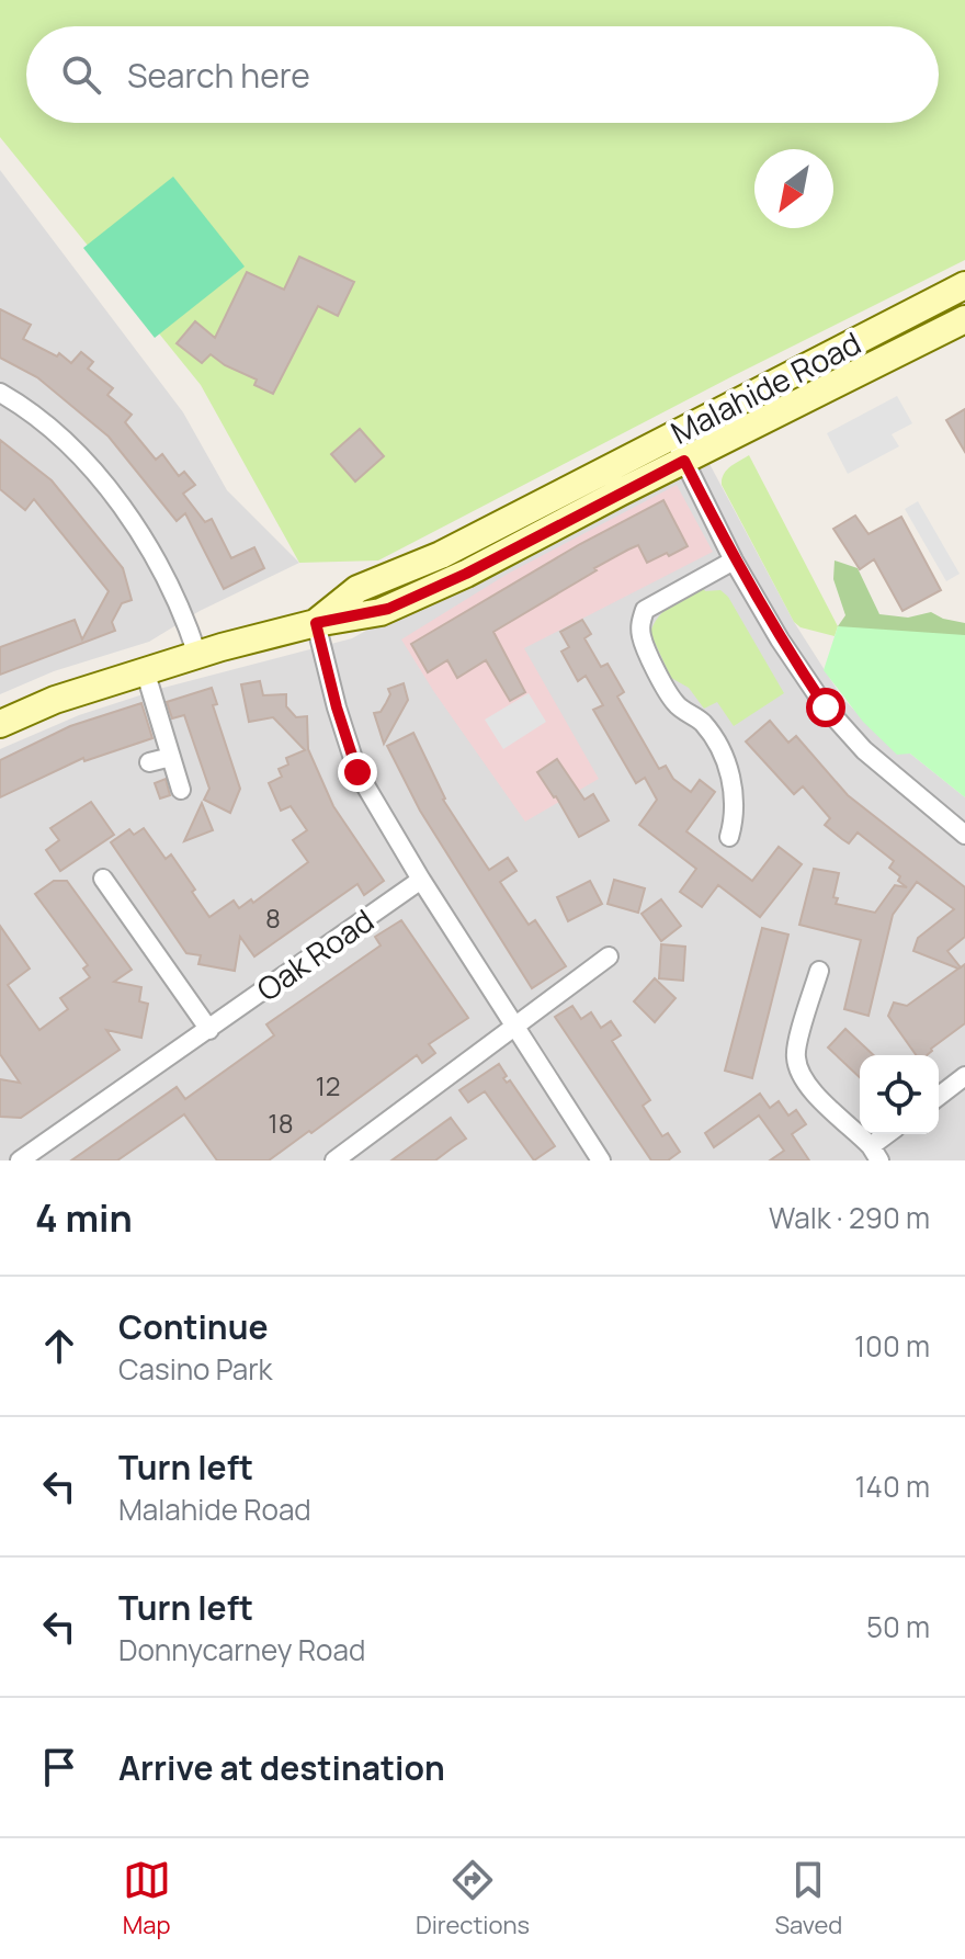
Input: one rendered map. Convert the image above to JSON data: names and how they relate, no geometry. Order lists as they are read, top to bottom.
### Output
{
  "streets": {
    "main road": ["Malahide Road"],
    "street": ["Oak Road"]
  },
  "house_numbers": ["8", "12", "18"],
  "north": "bottom left",
  "page": {
    "search": "Search here",
    "heading": ["4 min", "Walk · 290 m"],
    "list": [
      ["Continue", "Casino Park", "100 m"],
      ["Turn left", "Malahide Road", "140 m"],
      ["Turn left", "Donnycarney Road", "50 m"],
      "Arrive at destination"
    ],
    "nav": ["Map", "Directions", "Saved"]
  }
}
